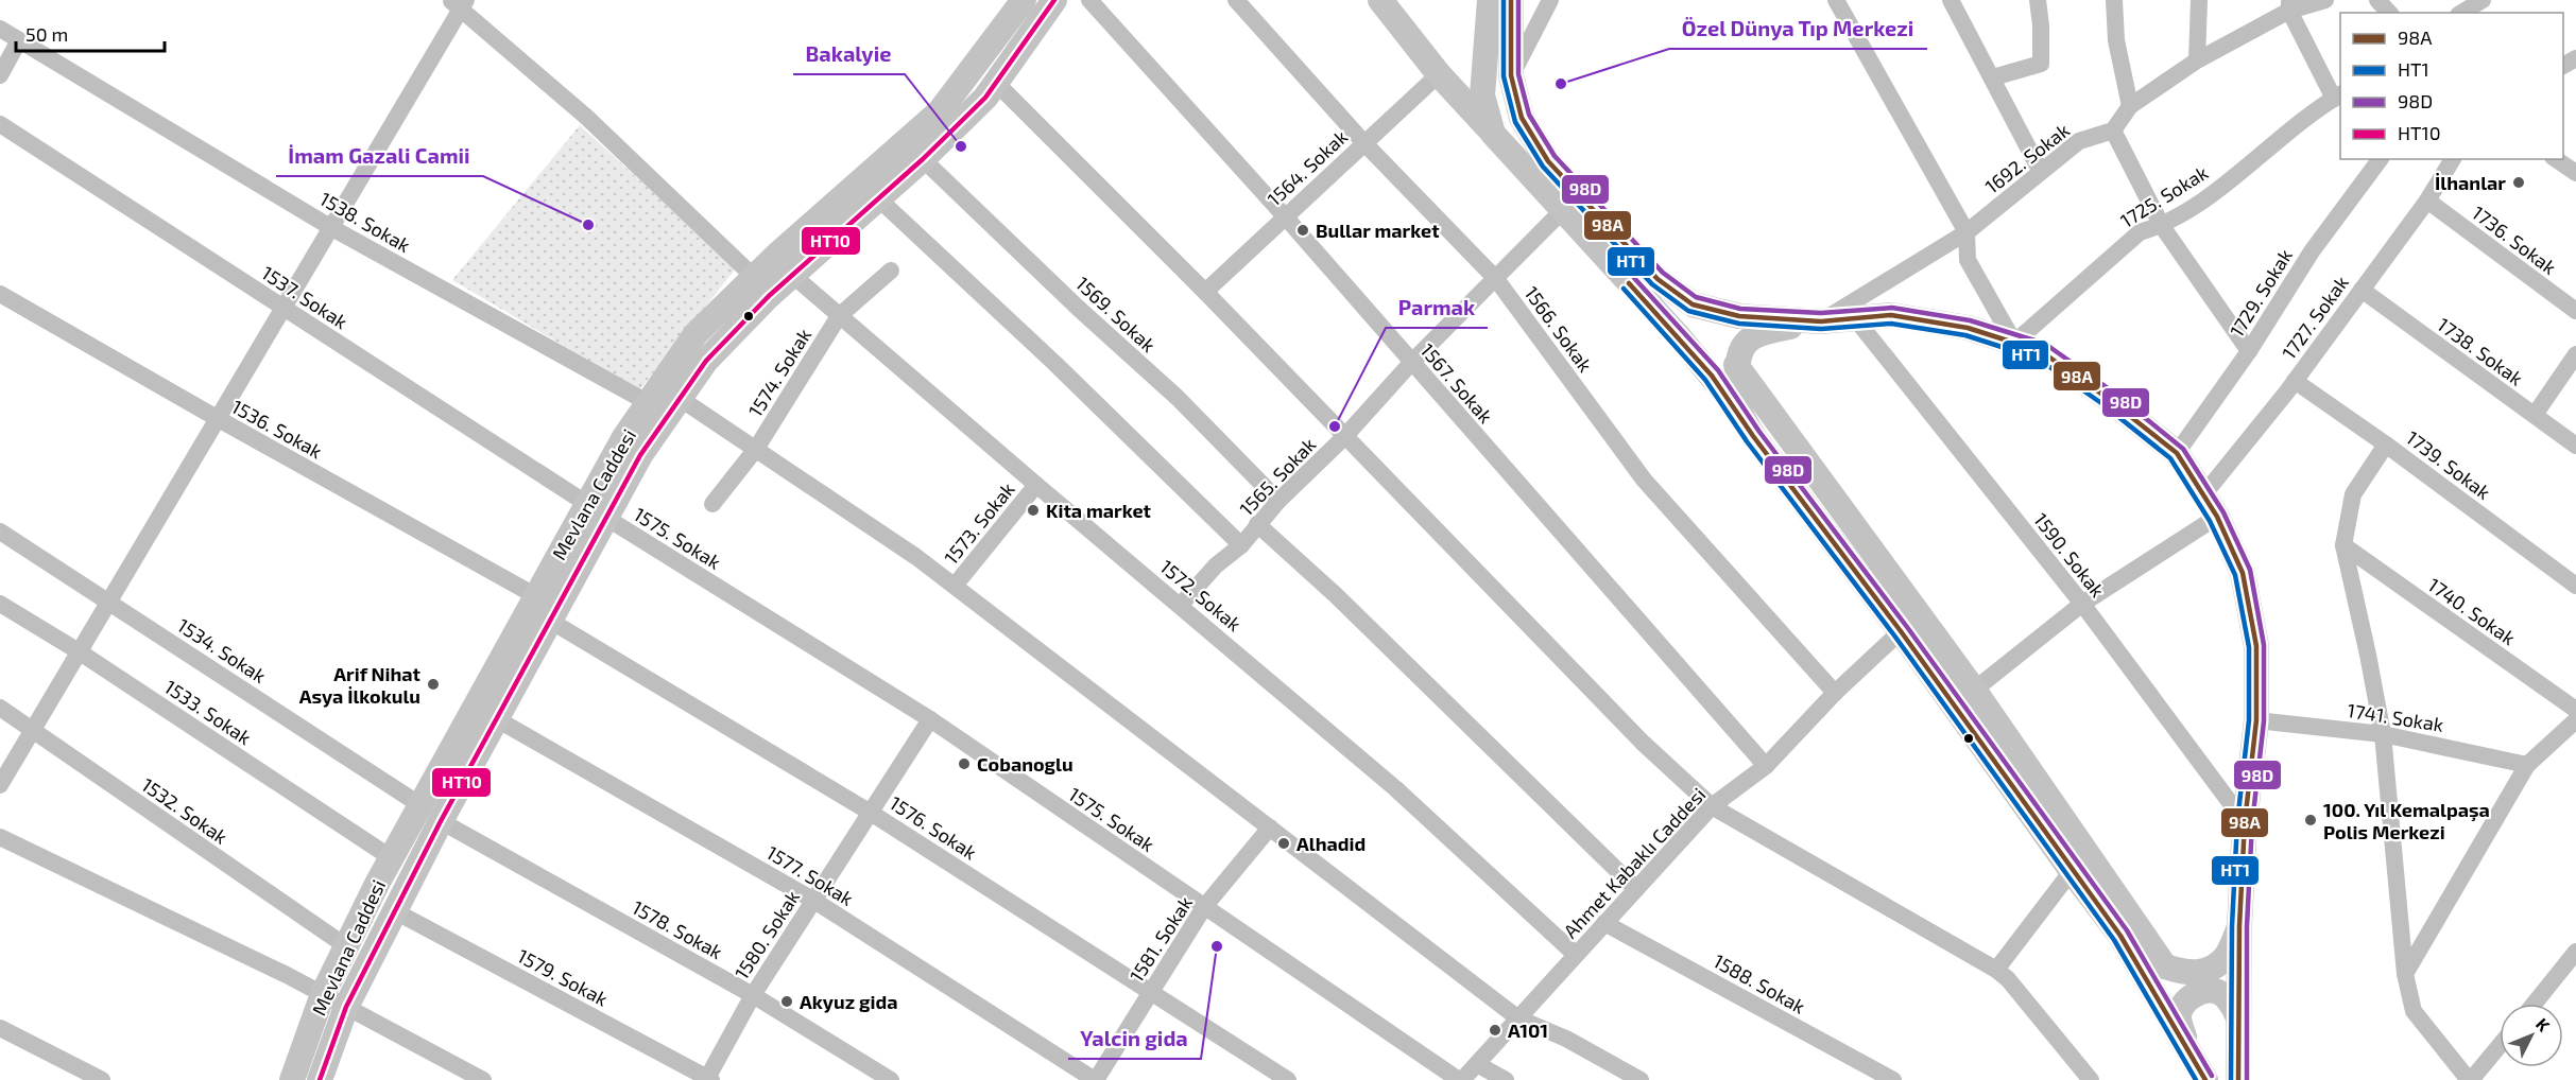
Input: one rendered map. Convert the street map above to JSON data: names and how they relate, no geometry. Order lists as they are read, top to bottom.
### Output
{
  "streets": {
    "main road": ["Mevlana Caddesi"],
    "street": [
      "1692. Sokak",
      "1564. Sokak",
      "1725. Sokak",
      "1538. Sokak",
      "1736. Sokak",
      "1729. Sokak",
      "1537. Sokak",
      "1569. Sokak",
      "1727. Sokak",
      "1566. Sokak",
      "1738. Sokak",
      "1574. Sokak",
      "1567. Sokak",
      "1536. Sokak",
      "1739. Sokak",
      "1565. Sokak",
      "1573. Sokak",
      "1575. Sokak",
      "1590. Sokak",
      "1572. Sokak",
      "1740. Sokak",
      "1534. Sokak",
      "1533. Sokak",
      "1741. Sokak",
      "1532. Sokak",
      "1576. Sokak",
      "Ahmet Kabaklı Caddesi",
      "1577. Sokak",
      "1578. Sokak",
      "1580. Sokak",
      "1581. Sokak",
      "1579. Sokak",
      "1588. Sokak"
    ]
  },
  "crossings": [
    ["1564. Sokak", "1566. Sokak"],
    ["1564. Sokak", "1567. Sokak"],
    ["1538. Sokak", "Mevlana Caddesi"],
    ["1736. Sokak", "1727. Sokak"],
    ["1537. Sokak", "Mevlana Caddesi"],
    ["1537. Sokak", "1575. Sokak"],
    ["1569. Sokak", "1565. Sokak"],
    ["1569. Sokak", "Mevlana Caddesi"],
    ["1727. Sokak", "1738. Sokak"],
    ["1727. Sokak", "1739. Sokak"],
    ["1727. Sokak", "1590. Sokak"],
    ["1566. Sokak", "1565. Sokak"],
    ["1566. Sokak", "Ahmet Kabaklı Caddesi"],
    ["1574. Sokak", "1572. Sokak"],
    ["1567. Sokak", "1565. Sokak"],
    ["1567. Sokak", "Ahmet Kabaklı Caddesi"],
    ["1536. Sokak", "Mevlana Caddesi"],
    ["1565. Sokak", "1572. Sokak"],
    ["Mevlana Caddesi", "1575. Sokak"],
    ["Mevlana Caddesi", "1572. Sokak"],
    ["Mevlana Caddesi", "1534. Sokak"],
    ["Mevlana Caddesi", "1533. Sokak"],
    ["Mevlana Caddesi", "1532. Sokak"],
    ["Mevlana Caddesi", "1576. Sokak"],
    ["Mevlana Caddesi", "1577. Sokak"],
    ["Mevlana Caddesi", "1578. Sokak"],
    ["Mevlana Caddesi", "1579. Sokak"],
    ["1573. Sokak", "1572. Sokak"],
    ["1575. Sokak", "Ahmet Kabaklı Caddesi"],
    ["1575. Sokak", "1580. Sokak"],
    ["1575. Sokak", "1581. Sokak"],
    ["1572. Sokak", "Ahmet Kabaklı Caddesi"],
    ["1576. Sokak", "1580. Sokak"],
    ["1576. Sokak", "1581. Sokak"],
    ["Ahmet Kabaklı Caddesi", "1588. Sokak"],
    ["1577. Sokak", "1580. Sokak"],
    ["1577. Sokak", "1581. Sokak"],
    ["1578. Sokak", "1580. Sokak"],
    ["1580. Sokak", "1579. Sokak"]
  ],
  "places": [
    "Özel Dünya Tıp Merkezi",
    "Bakalyie",
    "İlhanlar",
    "İmam Gazali Camii",
    "Bullar market",
    "Parmak",
    "Kita market",
    "Arif Nihat Asya İlkokulu",
    "Cobanoglu",
    "100. Yıl Kemalpaşa Polis Merkezi",
    "Alhadid",
    "Yalcin gida",
    "Akyuz gida",
    "A101"
  ],
  "lines": [
    "transit line 98A",
    "transit line HT1",
    "transit line 98D",
    "transit line HT10"
  ],
  "legend": [
    "98A",
    "HT1",
    "98D",
    "HT10"
  ],
  "scale_bar": "50 m",
  "north": "top right"
}
